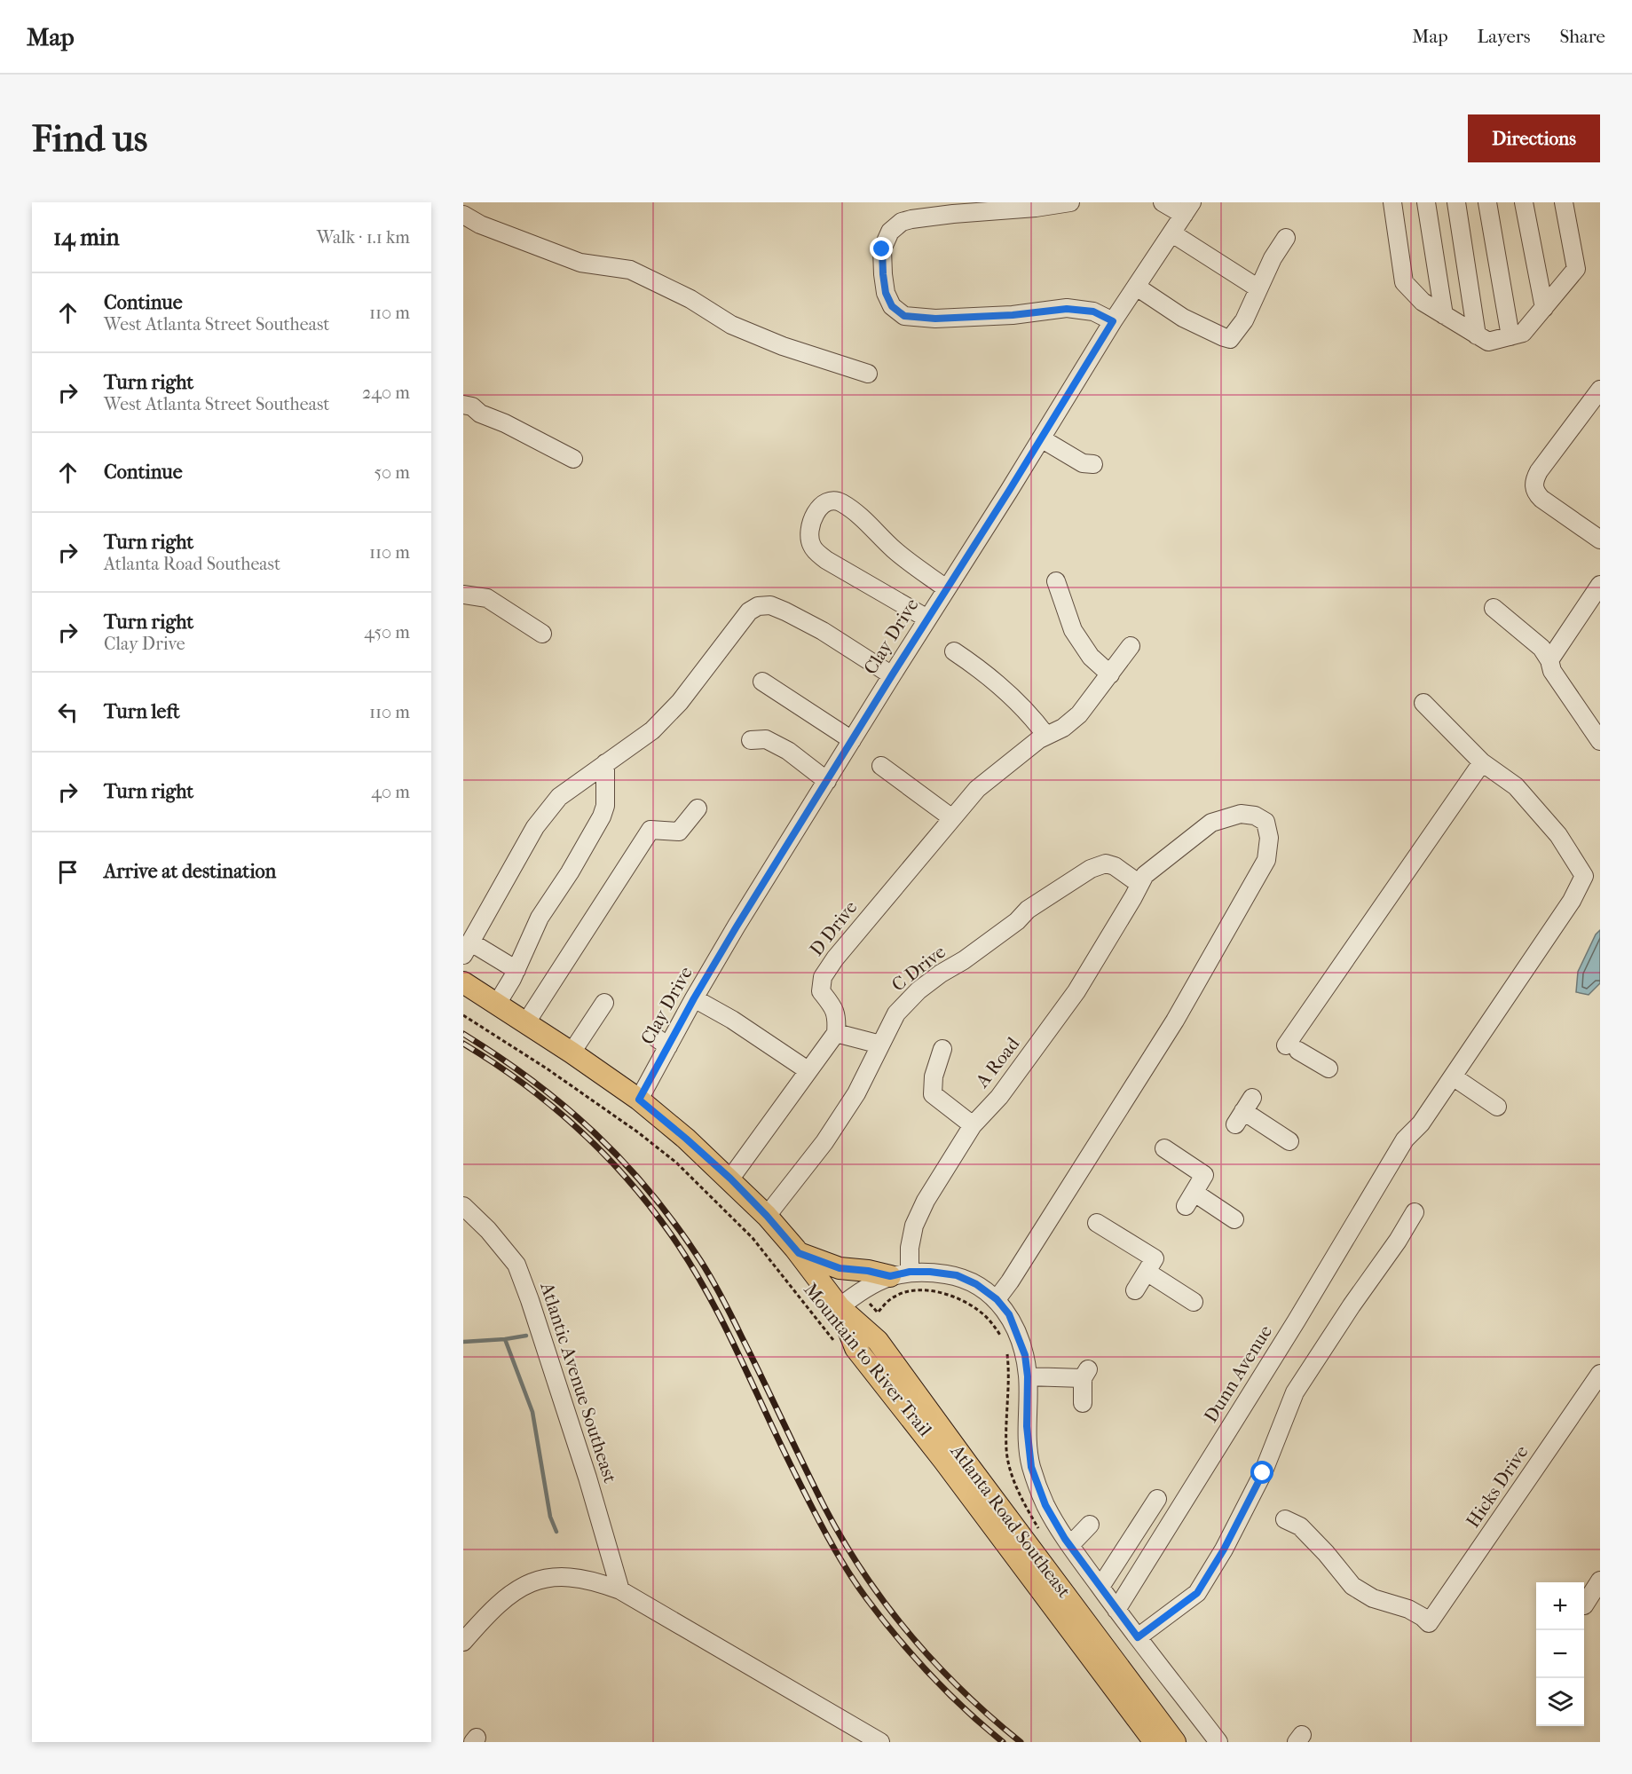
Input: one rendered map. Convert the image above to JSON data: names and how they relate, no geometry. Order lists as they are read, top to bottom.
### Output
{
  "streets": {
    "main road": ["Atlanta Road Southeast"],
    "street": [
      "Clay Drive",
      "D Drive",
      "C Drive",
      "A Road",
      "Dunn Avenue",
      "Atlantic Avenue Southeast",
      "Hicks Drive"
    ],
    "path": ["Mountain to River Trail"]
  },
  "crossings": [
    ["Clay Drive", "Atlanta Road Southeast"],
    ["C Drive", "A Road"],
    ["C Drive", "Atlanta Road Southeast"]
  ],
  "page": {
    "header": "Map",
    "nav": ["Map", "Layers", "Share"],
    "buttons": "Directions",
    "title": "Find us",
    "heading": ["14 min", "Walk · 1.1 km"],
    "list": [
      ["Continue", "West Atlanta Street Southeast", "110 m"],
      ["Turn right", "West Atlanta Street Southeast", "240 m"],
      ["Continue", "50 m"],
      ["Turn right", "Atlanta Road Southeast", "110 m"],
      ["Turn right", "Clay Drive", "450 m"],
      ["Turn left", "110 m"],
      ["Turn right", "40 m"],
      "Arrive at destination"
    ],
    "map_buttons": ["+", "−"]
  }
}
